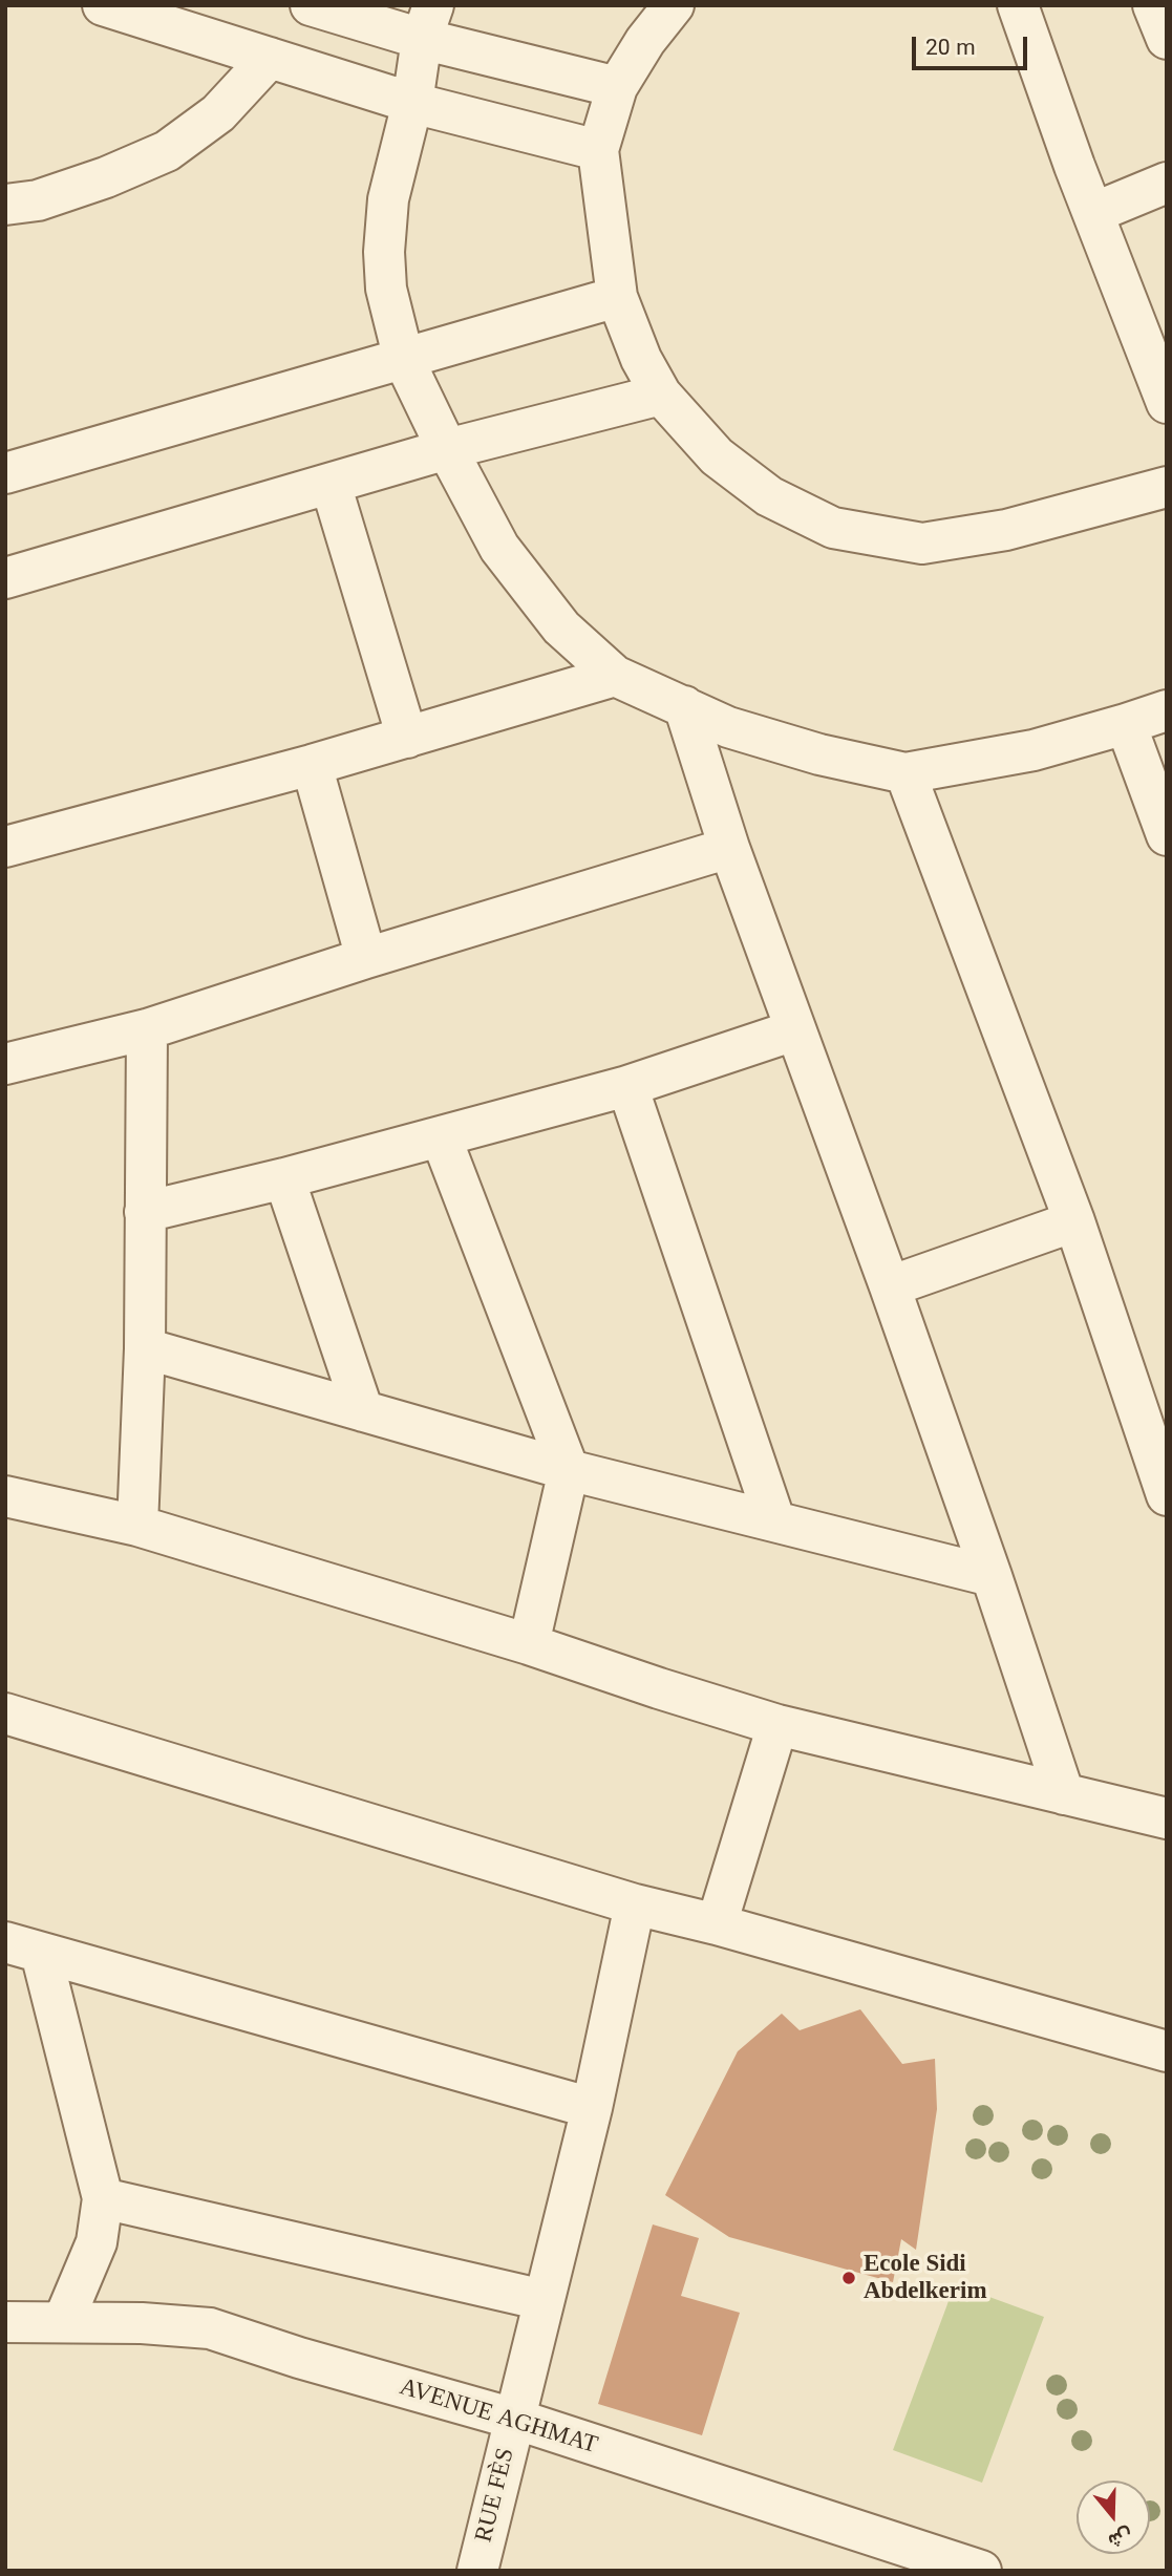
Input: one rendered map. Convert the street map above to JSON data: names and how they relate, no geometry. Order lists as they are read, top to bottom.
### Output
{
  "streets": {
    "street": ["AVENUE AGHMAT", "RUE FÈS"]
  },
  "crossings": [
    ["AVENUE AGHMAT", "RUE FÈS"]
  ],
  "places": ["Ecole Sidi Abdelkerim"],
  "scale_bar": "20 m",
  "north": "bottom"
}
